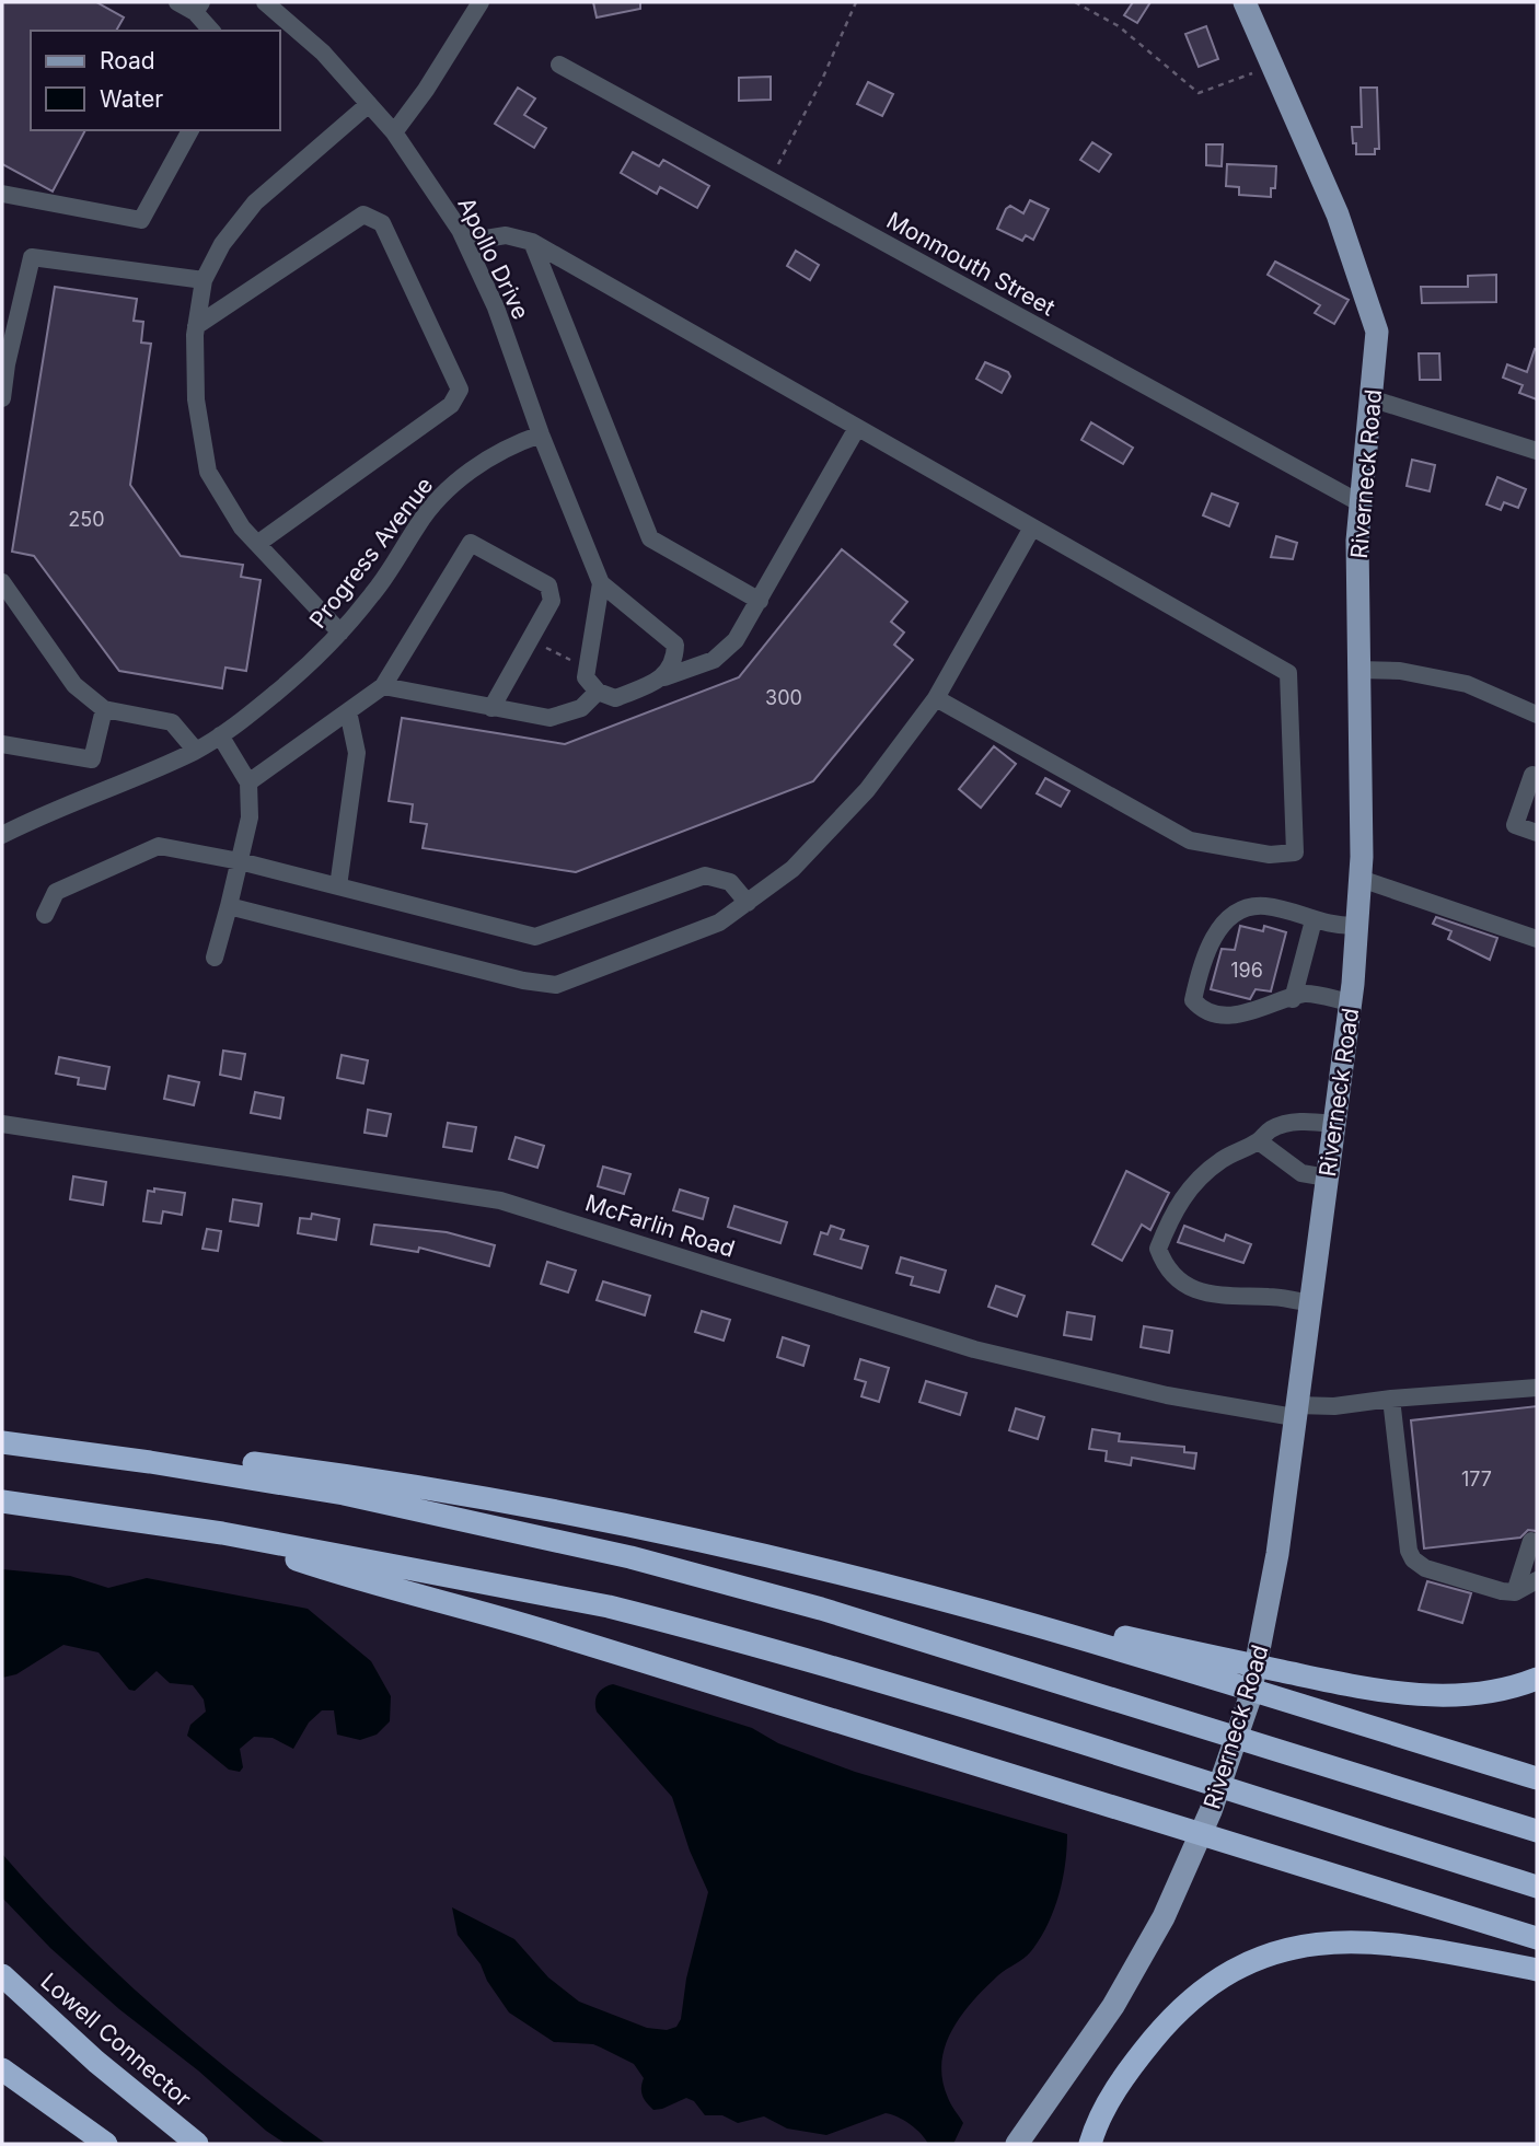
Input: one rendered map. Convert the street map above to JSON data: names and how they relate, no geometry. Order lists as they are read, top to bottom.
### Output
{
  "streets": {
    "highway": ["Lowell Connector"],
    "main road": ["Riverneck Road"],
    "street": [
      "Apollo Drive",
      "Monmouth Street",
      "Progress Avenue",
      "McFarlin Road"
    ]
  },
  "crossings": [
    ["Apollo Drive", "Progress Avenue"],
    ["Monmouth Street", "Riverneck Road"],
    ["Riverneck Road", "McFarlin Road"]
  ],
  "house_numbers": [
    "250",
    "300",
    "196",
    "177"
  ],
  "legend": ["Road", "Water"]
}
